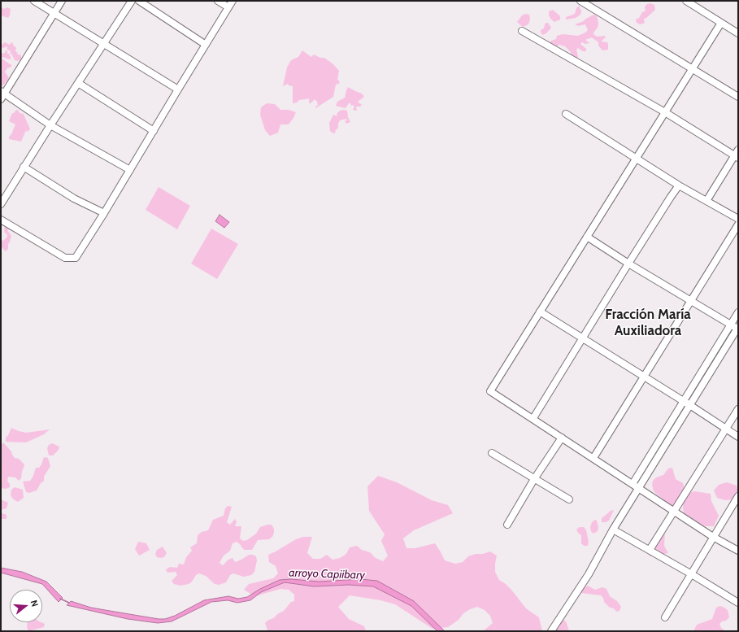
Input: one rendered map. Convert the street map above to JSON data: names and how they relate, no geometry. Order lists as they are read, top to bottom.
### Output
{
  "districts": ["Fracción María Auxiliadora"],
  "water": ["arroyo Capiibary"],
  "north": "right"
}
